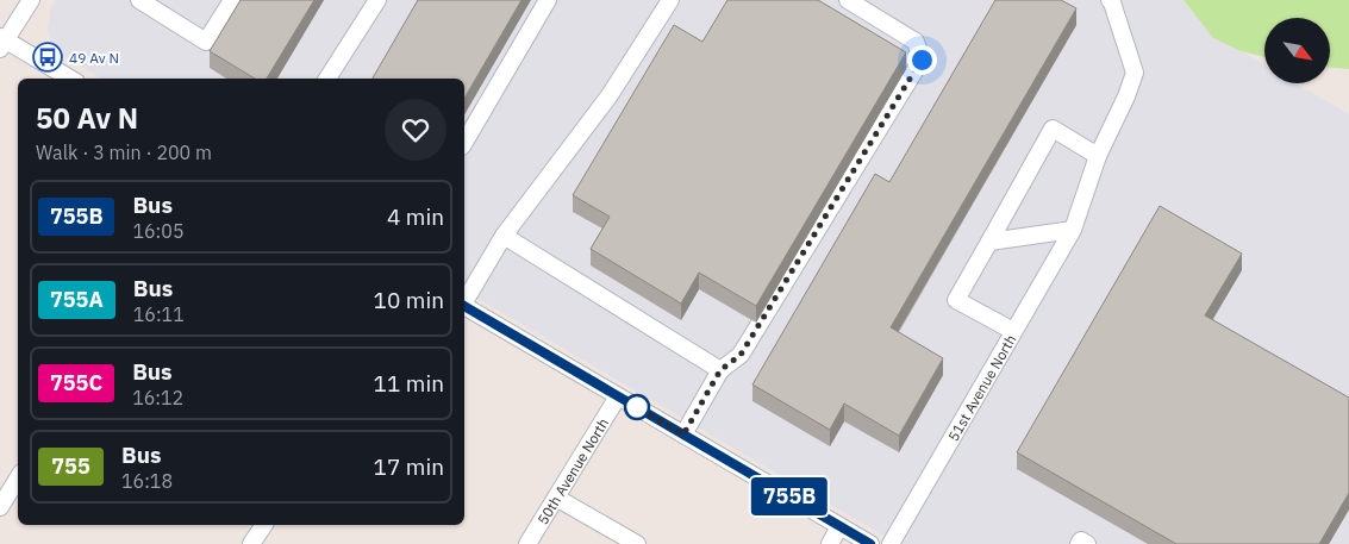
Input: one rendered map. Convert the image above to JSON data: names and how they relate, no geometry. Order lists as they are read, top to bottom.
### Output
{
  "streets": {
    "street": ["51st Avenue North", "50th Avenue North"]
  },
  "places": {
    "bus stop": ["49 Av N"]
  },
  "lines": ["bus line 755B"],
  "north": "bottom right",
  "page": {
    "on_map": "755B",
    "heading": ["50 Av N", "Walk · 3 min · 200 m"],
    "list": [
      {
        "mark": "755B",
        "name": "Bus",
        "note": "16:05",
        "value": "4 min"
      },
      {
        "mark": "755A",
        "name": "Bus",
        "note": "16:11",
        "value": "10 min"
      },
      {
        "mark": "755C",
        "name": "Bus",
        "note": "16:12",
        "value": "11 min"
      },
      {
        "mark": "755",
        "name": "Bus",
        "note": "16:18",
        "value": "17 min"
      }
    ]
  }
}
